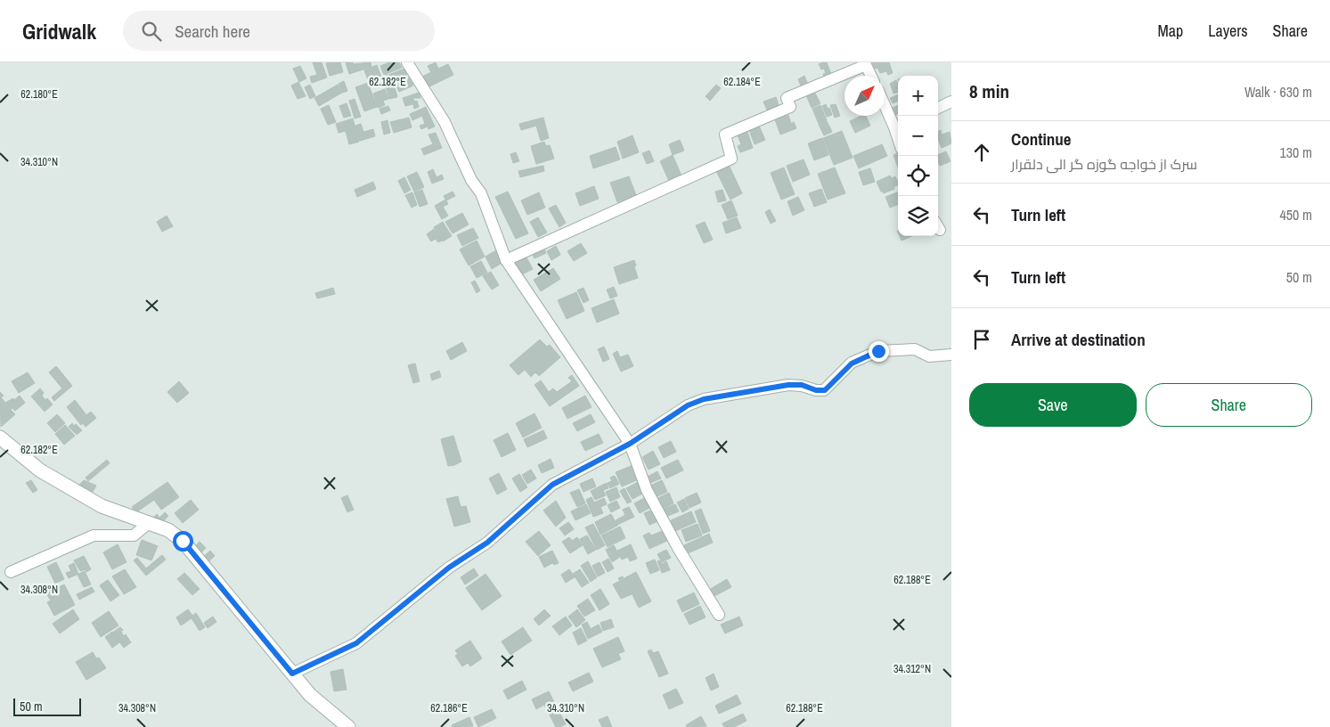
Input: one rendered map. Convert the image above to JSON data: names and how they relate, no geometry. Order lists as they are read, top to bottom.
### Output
{
  "scale_bar": "50 m",
  "north": "top right",
  "page": {
    "header": "Gridwalk",
    "search": "Search here",
    "nav": ["Map", "Layers", "Share"],
    "heading": ["8 min", "Walk · 630 m"],
    "map_buttons": ["+", "−"],
    "list": [
      ["Continue", "سرک از خواجه گوزه گر الی دلقرار", "130 m"],
      ["Turn left", "450 m"],
      ["Turn left", "50 m"],
      "Arrive at destination"
    ],
    "buttons": ["Save", "Share"],
    "scale": "50 m"
  },
  "coordinates": [
    "62.182°E",
    "62.184°E",
    "62.180°E",
    "34.310°N",
    "62.188°E",
    "34.308°N",
    "34.312°N",
    "62.186°E"
  ]
}
